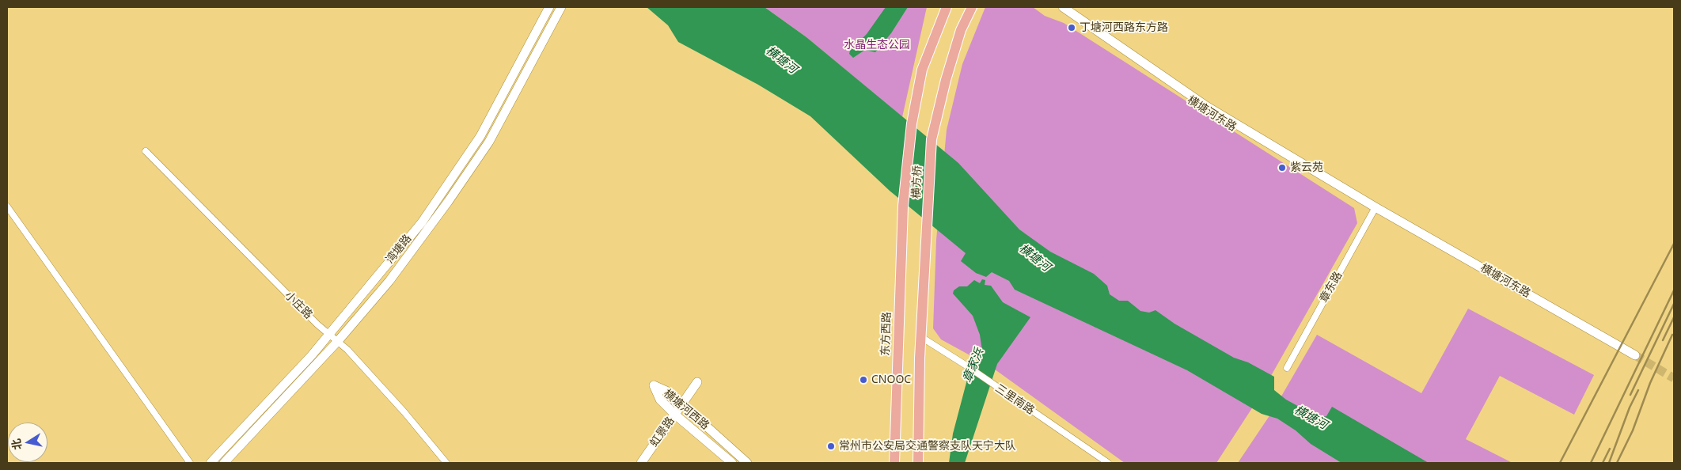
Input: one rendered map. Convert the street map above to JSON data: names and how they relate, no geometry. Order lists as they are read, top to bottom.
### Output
{
  "streets": {
    "main road": ["横方桥", "东方西路"],
    "street": [
      "横塘河东路",
      "湾塘路",
      "章东路",
      "小庄路",
      "三里南路",
      "横塘河西路",
      "虹景路"
    ]
  },
  "crossings": [
    ["横塘河东路", "章东路"],
    ["横方桥", "东方西路"],
    ["横方桥", "三里南路"],
    ["湾塘路", "小庄路"],
    ["横塘河西路", "虹景路"]
  ],
  "water": ["横塘河", "章家浜"],
  "parks": ["水晶生态公园"],
  "places": [
    "丁塘河西路东方路",
    "紫云苑",
    "CNOOC",
    "常州市公安局交通警察支队天宁大队"
  ],
  "north": "left"
}
